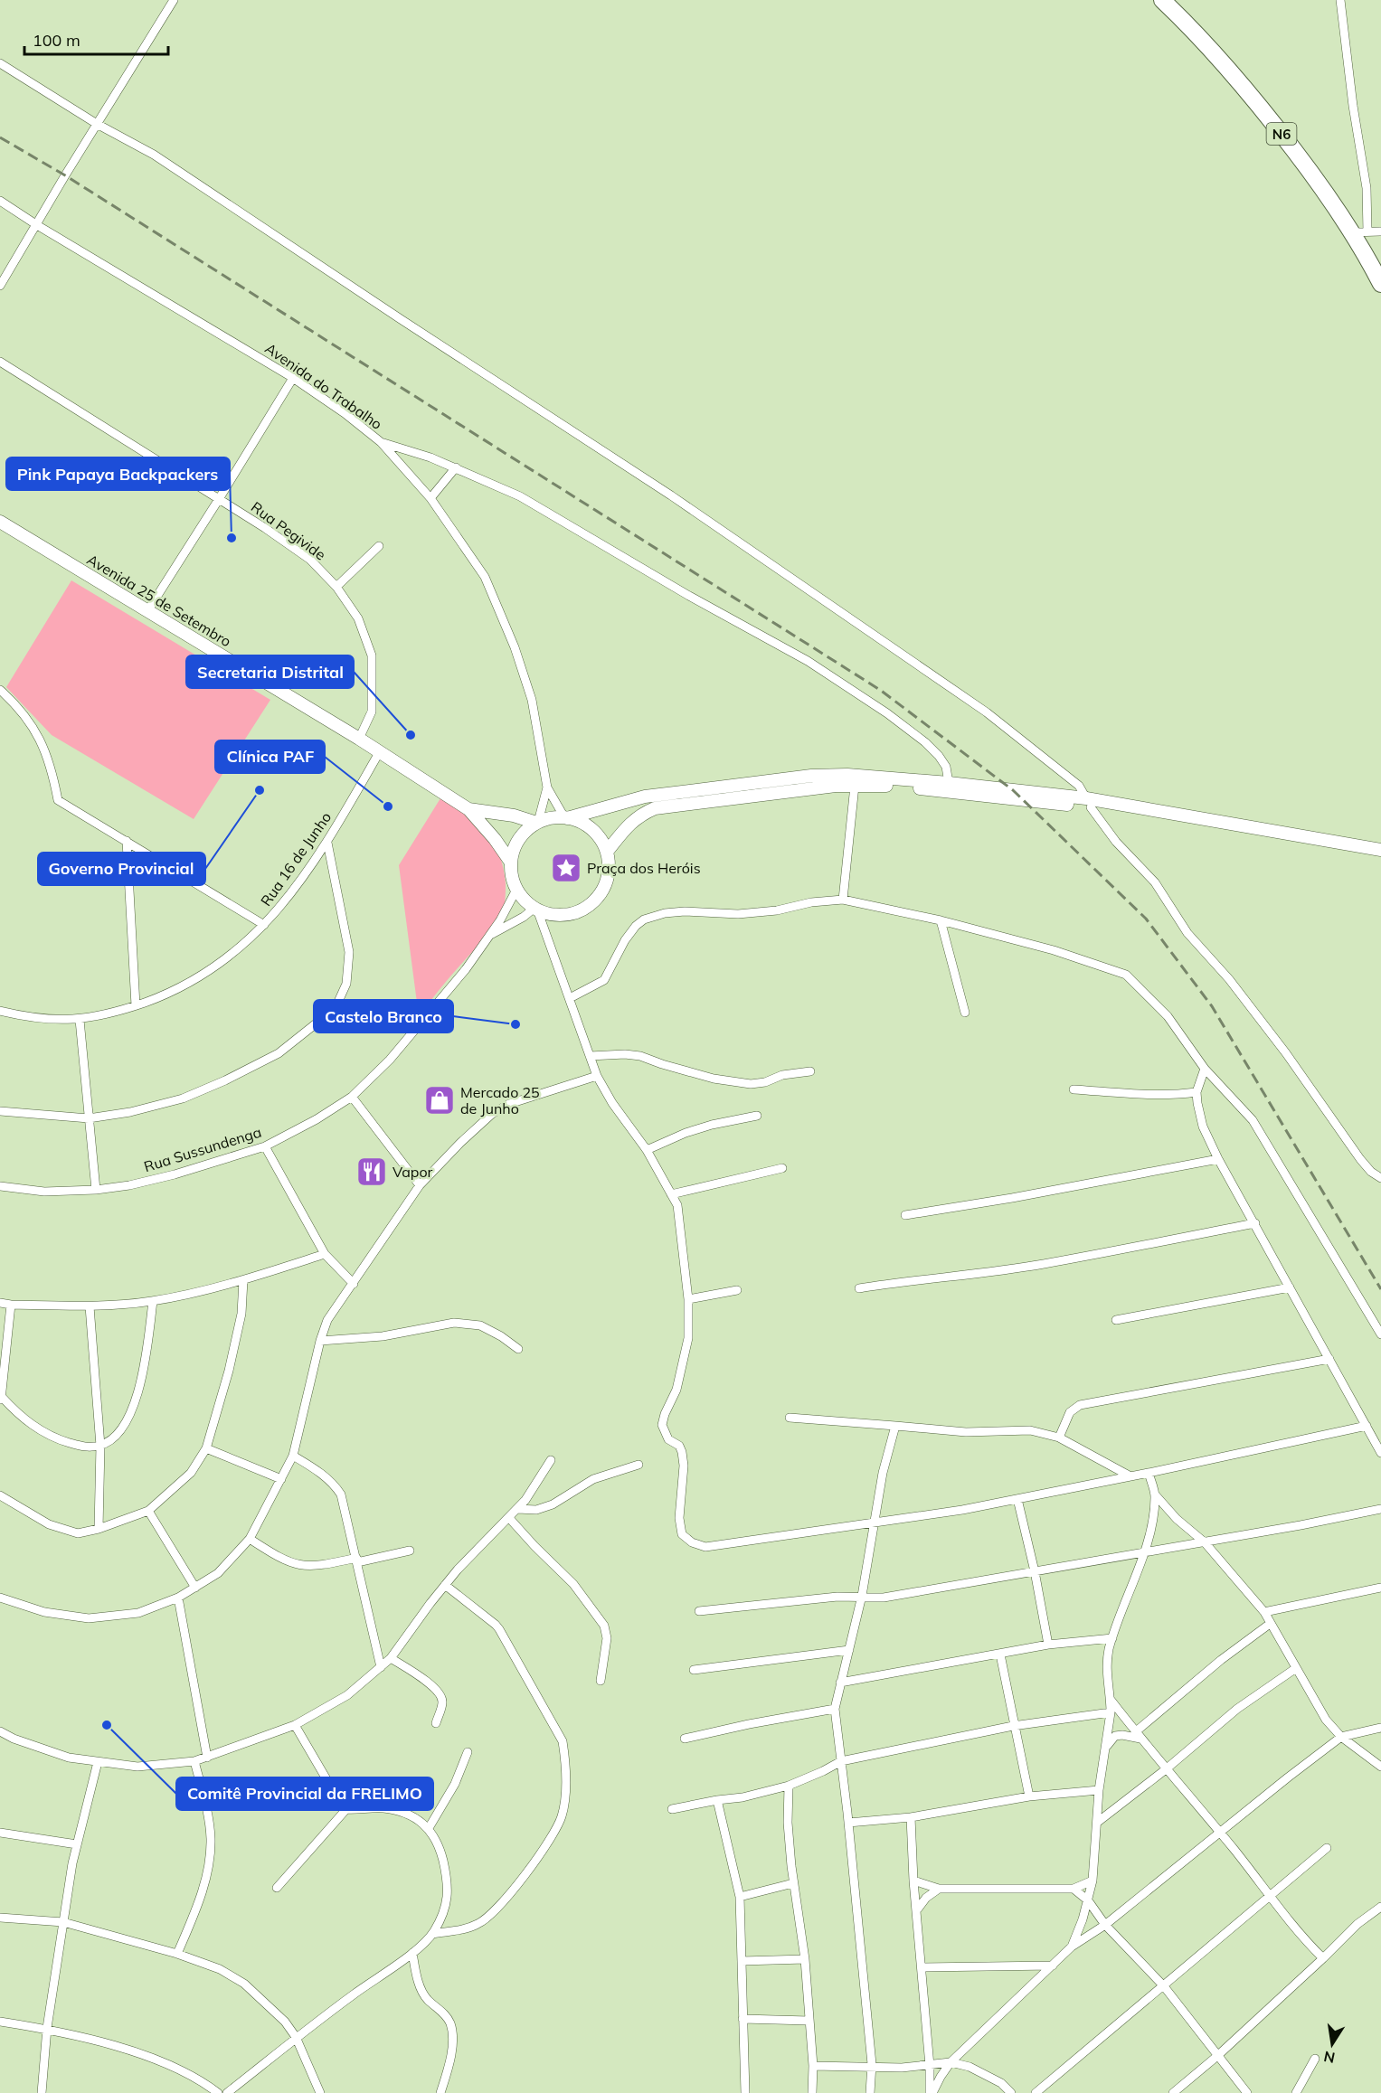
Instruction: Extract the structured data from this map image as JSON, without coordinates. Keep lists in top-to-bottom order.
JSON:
{
  "streets": {
    "highway": ["N6"],
    "street": [
      "Avenida do Trabalho",
      "Rua Pegivide",
      "Avenida 25 de Setembro",
      "Rua 16 de Junho",
      "Rua Sussundenga"
    ]
  },
  "crossings": [
    ["Avenida do Trabalho", "Avenida 25 de Setembro"],
    ["Avenida do Trabalho", "Rua Sussundenga"],
    ["Rua Pegivide", "Avenida 25 de Setembro"],
    ["Avenida 25 de Setembro", "Rua 16 de Junho"],
    ["Avenida 25 de Setembro", "Rua Sussundenga"]
  ],
  "places": {
    "other": [
      "Pink Papaya Backpackers",
      "Secretaria Distrital",
      "Governo Provincial",
      "Clínica PAF",
      "Castelo Branco",
      "Comitê Provincial da FRELIMO"
    ],
    "place": ["Praça dos Heróis"],
    "shop": ["Mercado 25 de Junho"],
    "restaurant": ["Vapor"]
  },
  "scale_bar": "100 m",
  "north": "bottom"
}
